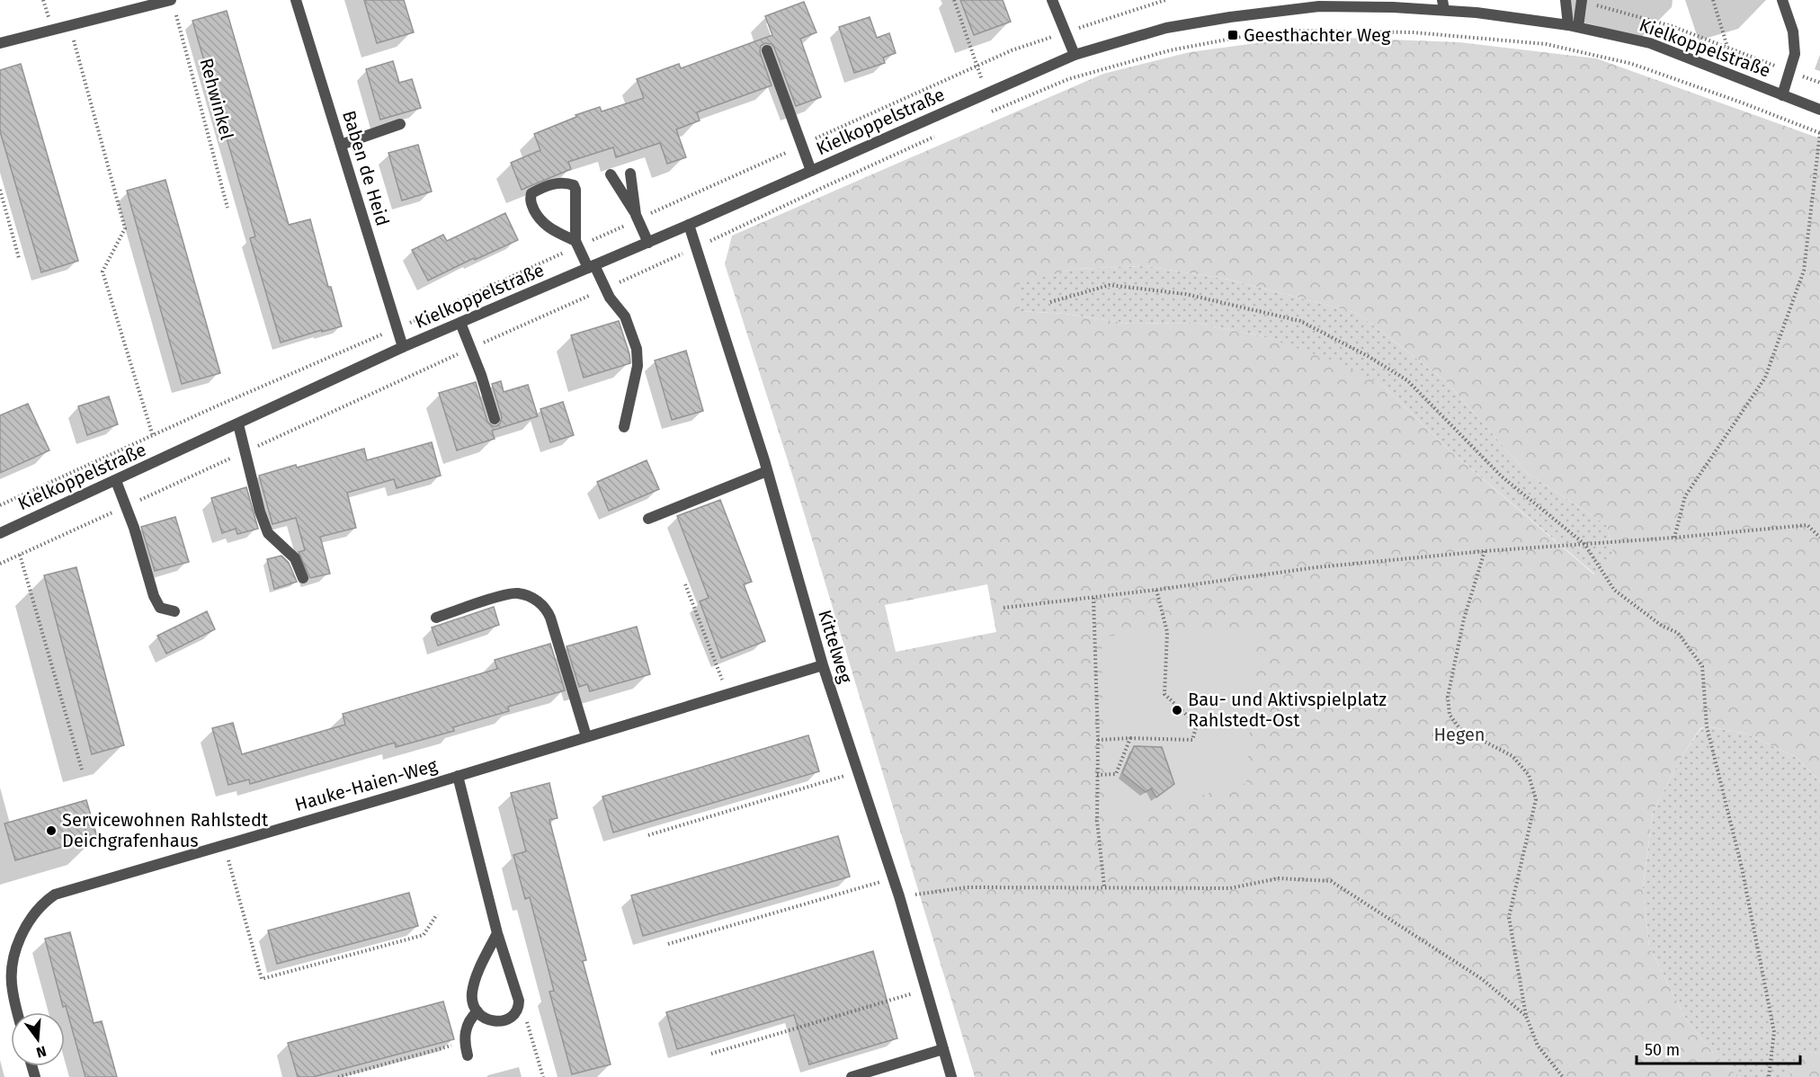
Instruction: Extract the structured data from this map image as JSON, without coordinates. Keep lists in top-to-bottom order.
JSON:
{
  "streets": {
    "street": [
      "Kielkoppelstraße",
      "Baben de Heid",
      "Kittelweg",
      "Hauke-Haien-Weg"
    ],
    "path": ["Rehwinkel"]
  },
  "crossings": [
    ["Kielkoppelstraße", "Baben de Heid"],
    ["Kielkoppelstraße", "Kittelweg"],
    ["Kittelweg", "Hauke-Haien-Weg"]
  ],
  "parks": ["Hegen"],
  "places": {
    "transit": ["Geesthachter Weg"],
    "other": ["Bau- und Aktivspielplatz Rahlstedt-Ost", "Servicewohnen Rahlstedt Deichgrafenhaus"]
  },
  "scale_bar": "50 m",
  "north": "bottom"
}
